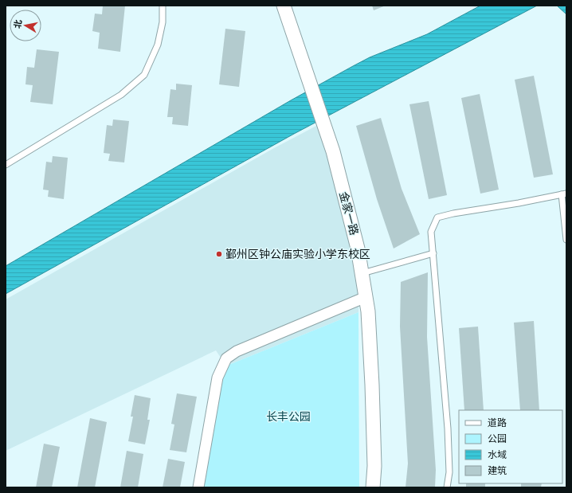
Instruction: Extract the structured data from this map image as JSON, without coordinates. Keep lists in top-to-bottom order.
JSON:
{
  "streets": {
    "street": ["金家一路"]
  },
  "parks": ["长丰公园"],
  "places": ["鄞州区钟公庙实验小学东校区"],
  "legend": [
    "道路",
    "公园",
    "水域",
    "建筑"
  ],
  "north": "left"
}
